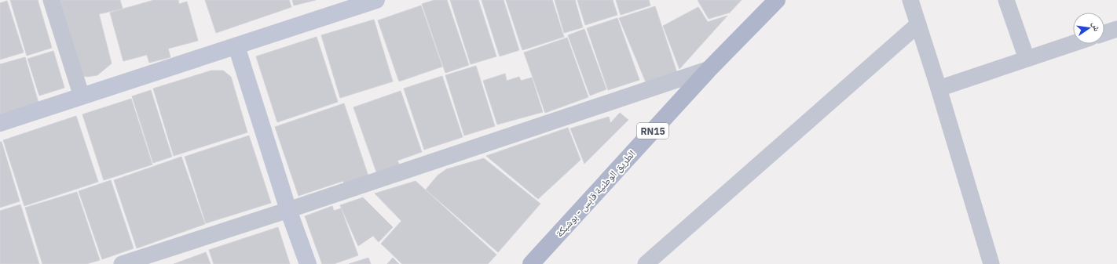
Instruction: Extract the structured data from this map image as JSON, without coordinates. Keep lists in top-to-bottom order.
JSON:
{
  "streets": {
    "main road": ["RN15", "الطريق الوطنية قابس - بوشبكة"]
  },
  "north": "right"
}
